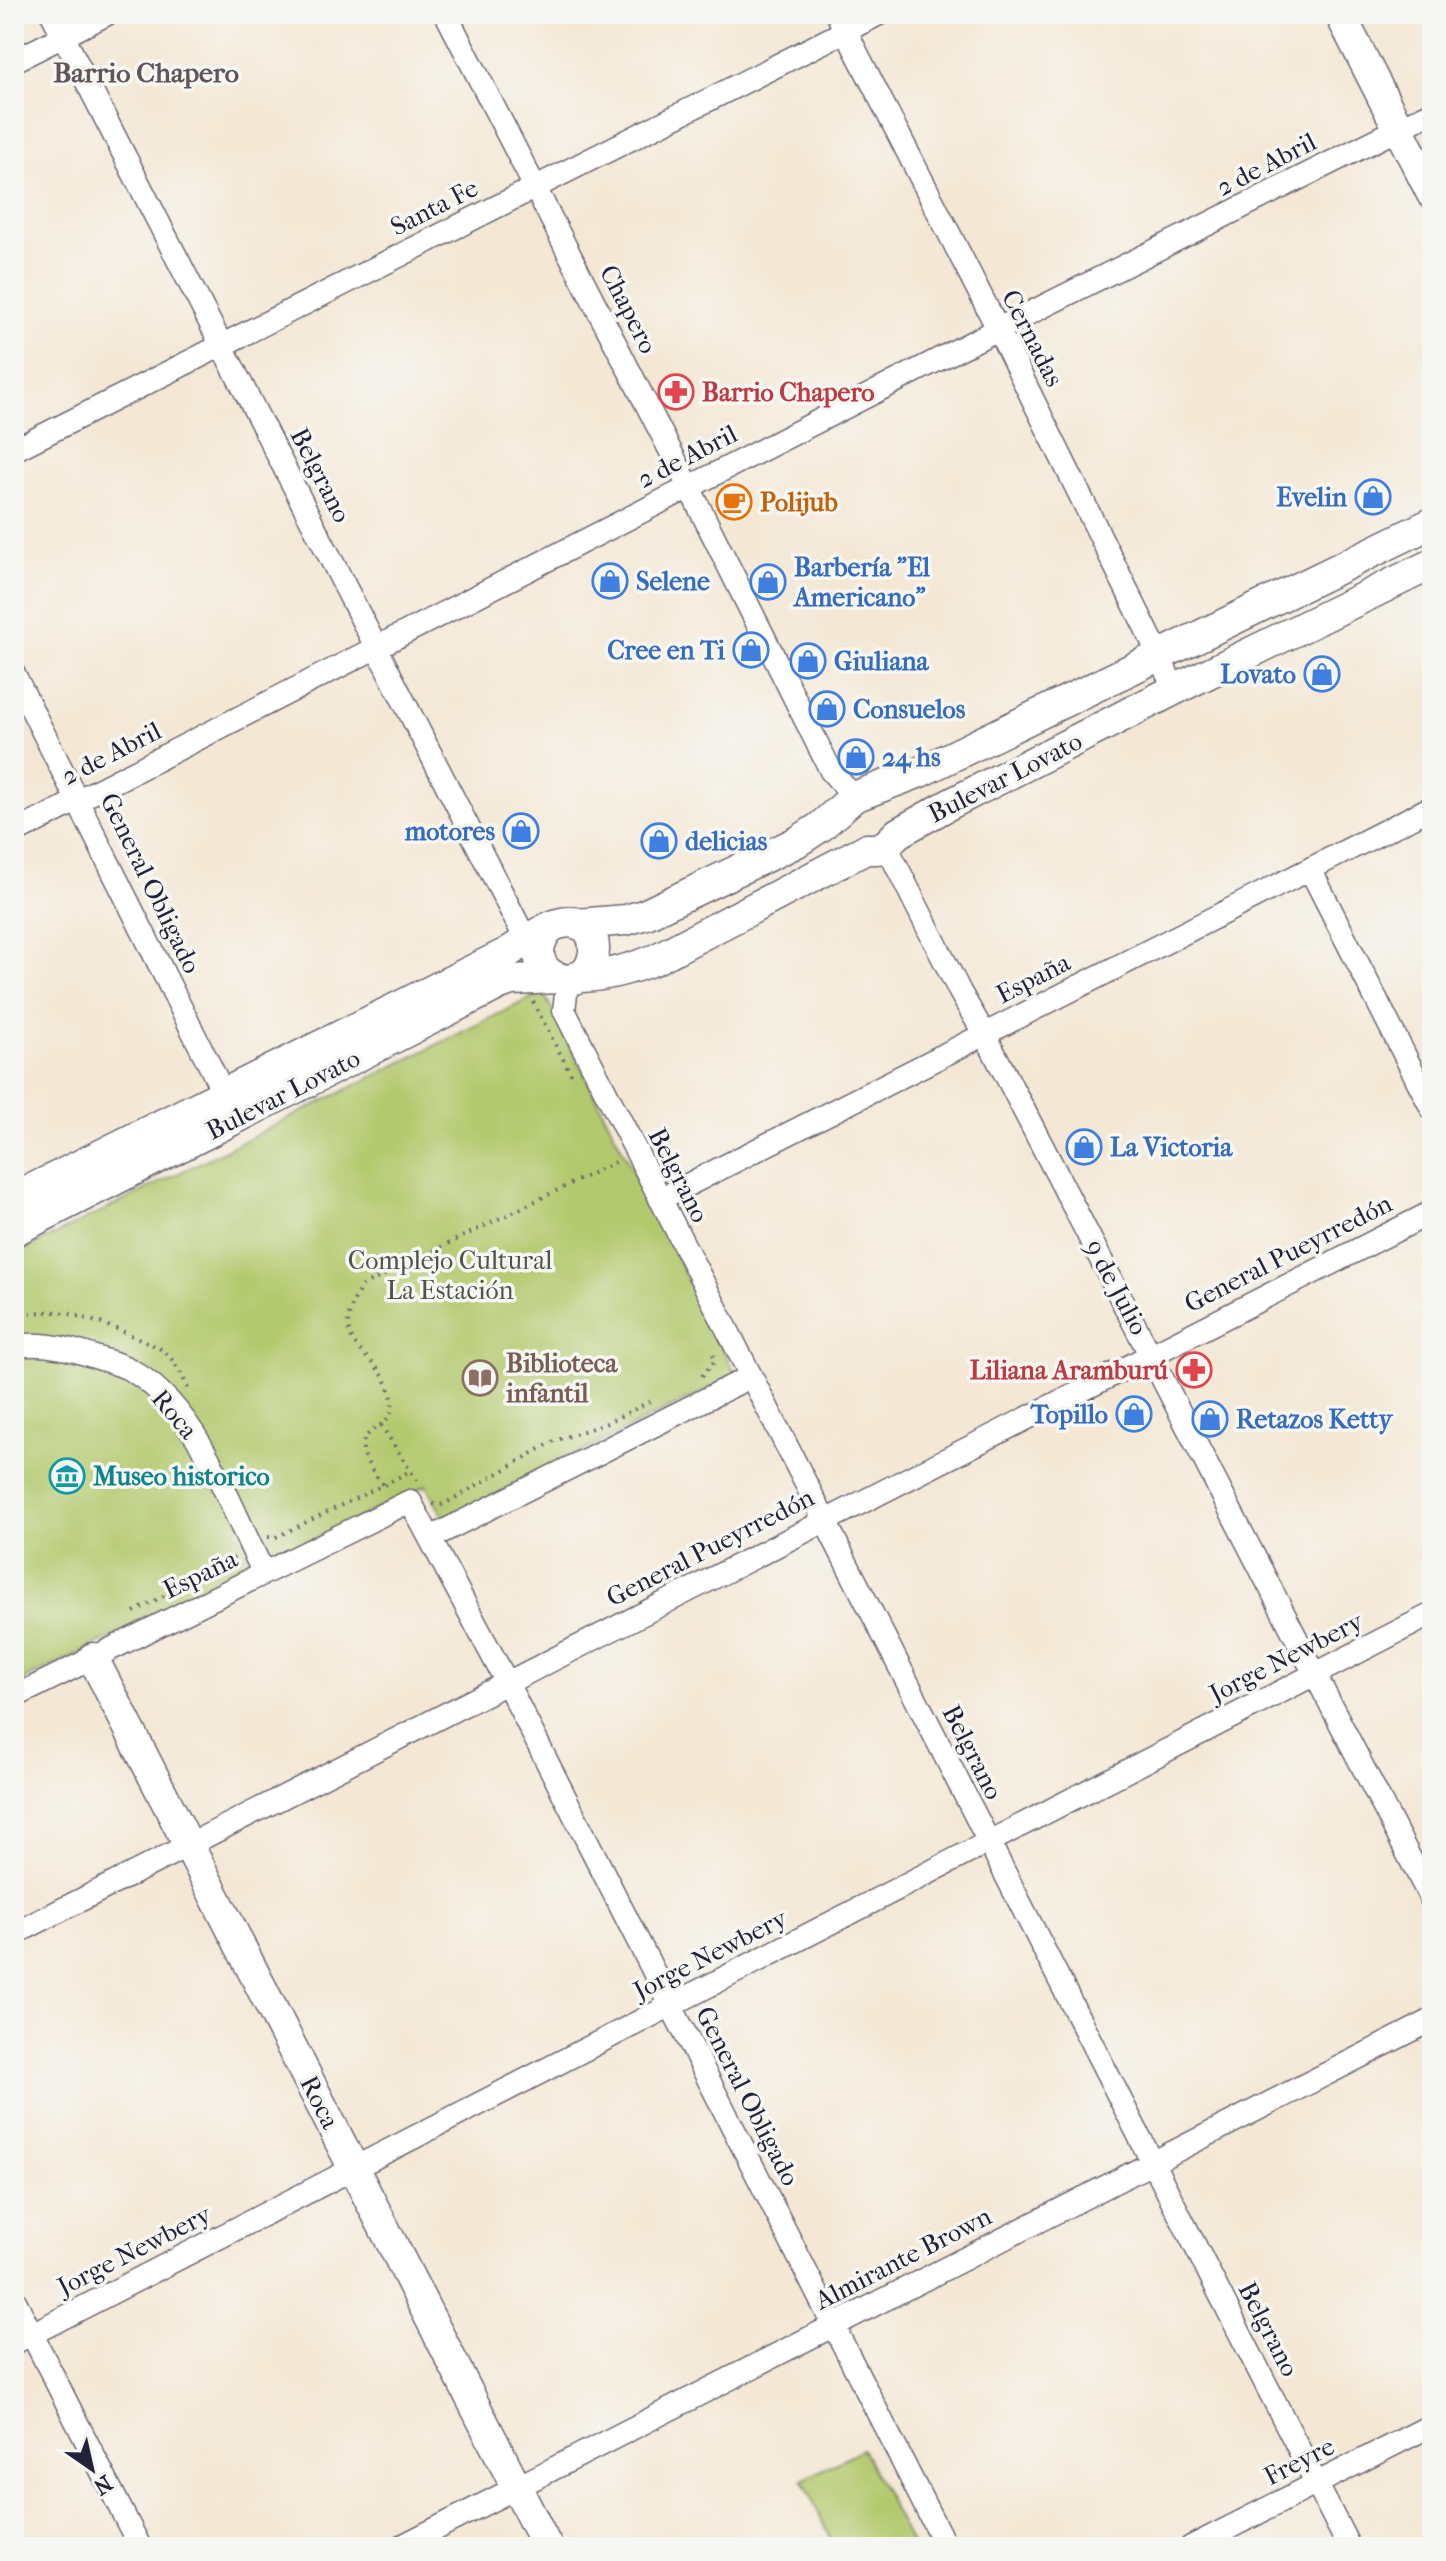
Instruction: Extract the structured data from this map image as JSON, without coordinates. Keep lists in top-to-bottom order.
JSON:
{
  "streets": {
    "main road": ["Bulevar Lovato", "9 de Julio", "Roca"],
    "street": [
      "2 de Abril",
      "Santa Fe",
      "Chapero",
      "Cernadas",
      "Belgrano",
      "General Obligado",
      "España",
      "General Pueyrredón",
      "Jorge Newbery",
      "Almirante Brown",
      "Freyre"
    ]
  },
  "crossings": [
    ["2 de Abril", "Chapero"],
    ["2 de Abril", "Cernadas"],
    ["2 de Abril", "Belgrano"],
    ["2 de Abril", "General Obligado"],
    ["Santa Fe", "Chapero"],
    ["Santa Fe", "Cernadas"],
    ["Santa Fe", "Belgrano"],
    ["Chapero", "Bulevar Lovato"],
    ["Chapero", "9 de Julio"],
    ["Cernadas", "Bulevar Lovato"],
    ["Belgrano", "Bulevar Lovato"],
    ["Belgrano", "España"],
    ["Belgrano", "General Pueyrredón"],
    ["Belgrano", "Jorge Newbery"],
    ["Belgrano", "Almirante Brown"],
    ["Belgrano", "Freyre"],
    ["Bulevar Lovato", "General Obligado"],
    ["Bulevar Lovato", "9 de Julio"],
    ["General Obligado", "España"],
    ["General Obligado", "General Pueyrredón"],
    ["General Obligado", "Jorge Newbery"],
    ["General Obligado", "Almirante Brown"],
    ["España", "9 de Julio"],
    ["España", "Roca"],
    ["General Pueyrredón", "9 de Julio"],
    ["General Pueyrredón", "Roca"],
    ["9 de Julio", "Jorge Newbery"],
    ["Roca", "Jorge Newbery"],
    ["Roca", "Almirante Brown"]
  ],
  "districts": ["Barrio Chapero"],
  "parks": ["Complejo Cultural La Estación"],
  "places": {
    "pharmacy": ["Barrio Chapero", "Liliana Aramburú"],
    "shop": [
      "Evelin",
      "Selene",
      "Barbería \"El Americano\"",
      "Cree en Ti",
      "Giuliana",
      "Lovato",
      "Consuelos",
      "24 hs",
      "motores",
      "delicias",
      "La Victoria",
      "Topillo",
      "Retazos Ketty"
    ],
    "cafe": ["Polijub"],
    "library": ["Biblioteca infantil"],
    "museum": ["Museo historico"]
  },
  "north": "bottom right"
}
